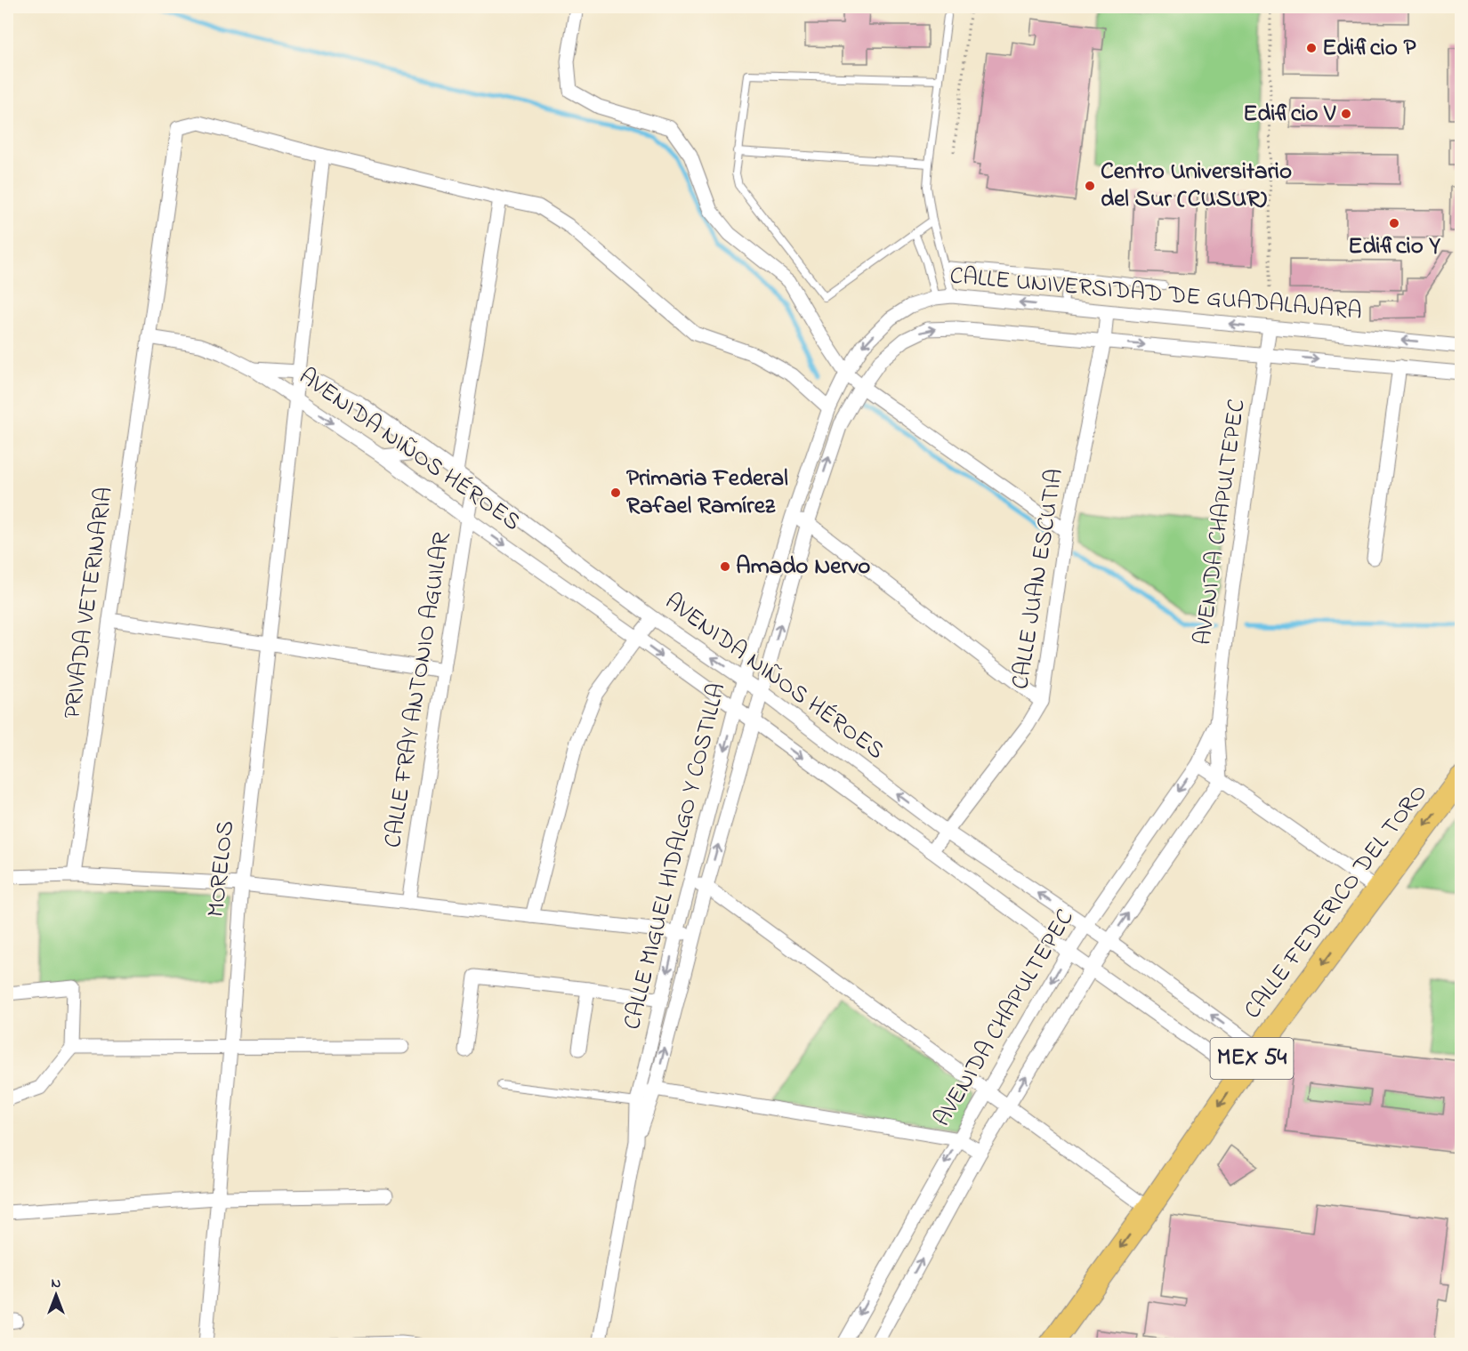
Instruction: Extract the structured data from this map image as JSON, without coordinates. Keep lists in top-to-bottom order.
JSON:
{
  "streets": {
    "main road": ["CALLE FEDERICO DEL TORO", "MEX 54"],
    "street": [
      "CALLE UNIVERSIDAD DE GUADALAJARA",
      "AVENIDA NIÑOS HÉROES",
      "AVENIDA CHAPULTEPEC",
      "CALLE JUAN ESCUTIA",
      "PRIVADA VETERINARIA",
      "CALLE FRAY ANTONIO AGUILAR",
      "CALLE MIGUEL HIDALGO Y COSTILLA",
      "MORELOS"
    ]
  },
  "crossings": [
    ["CALLE UNIVERSIDAD DE GUADALAJARA", "AVENIDA CHAPULTEPEC"],
    ["CALLE UNIVERSIDAD DE GUADALAJARA", "CALLE JUAN ESCUTIA"],
    ["CALLE UNIVERSIDAD DE GUADALAJARA", "CALLE MIGUEL HIDALGO Y COSTILLA"],
    ["AVENIDA NIÑOS HÉROES", "AVENIDA CHAPULTEPEC"],
    ["AVENIDA NIÑOS HÉROES", "CALLE JUAN ESCUTIA"],
    ["AVENIDA NIÑOS HÉROES", "PRIVADA VETERINARIA"],
    ["AVENIDA NIÑOS HÉROES", "CALLE FRAY ANTONIO AGUILAR"],
    ["AVENIDA NIÑOS HÉROES", "CALLE MIGUEL HIDALGO Y COSTILLA"],
    ["AVENIDA NIÑOS HÉROES", "MORELOS"],
    ["AVENIDA NIÑOS HÉROES", "CALLE FEDERICO DEL TORO"]
  ],
  "one_way": ["CALLE FEDERICO DEL TORO"],
  "places": [
    "Edificio P",
    "Edificio V",
    "Centro Universitario del Sur (CUSUR)",
    "Edificio Y",
    "Primaria Federal Rafael Ramírez",
    "Amado Nervo"
  ],
  "north": "top"
}
